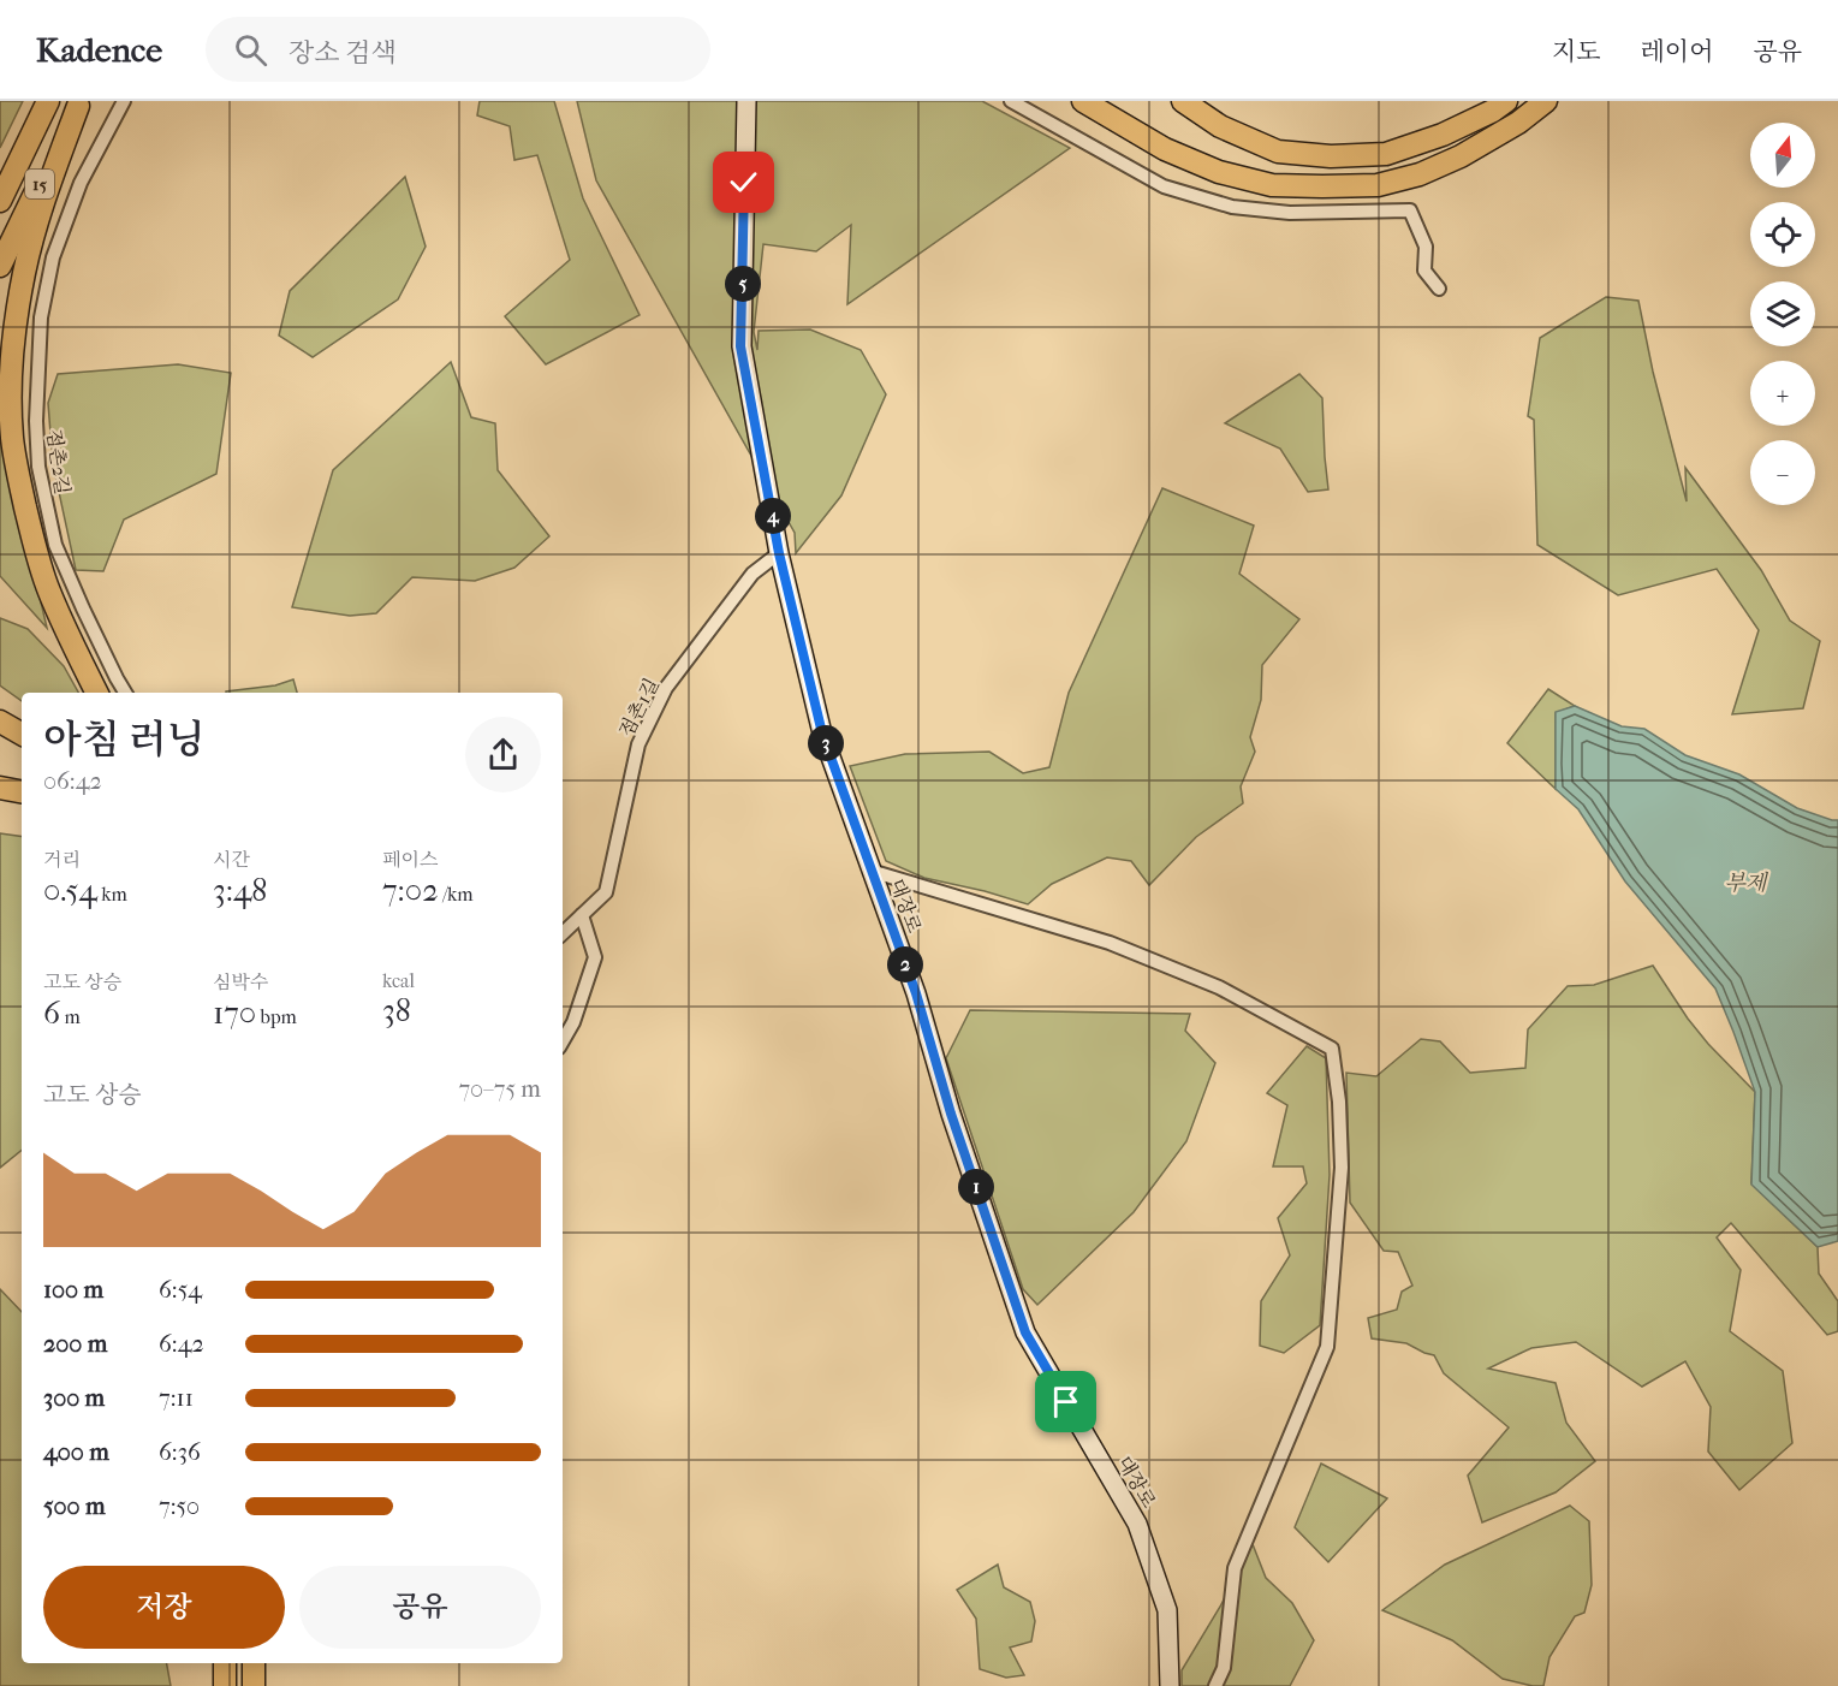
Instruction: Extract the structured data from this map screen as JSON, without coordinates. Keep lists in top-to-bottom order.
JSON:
{
  "streets": {
    "highway": ["15"],
    "street": ["점촌2길", "점촌1길", "대장로"]
  },
  "crossings": [
    ["점촌1길", "대장로"]
  ],
  "water": ["부제"],
  "north": "top",
  "page": {
    "header": "Kadence",
    "search": "장소 검색",
    "nav": ["지도", "레이어", "공유"],
    "map_buttons": ["+", "−"],
    "pins": [
      "5",
      "4",
      "3",
      "2",
      "1"
    ],
    "heading": ["아침 러닝", "06:42"],
    "stats": [
      ["거리", "0.54 km"],
      ["시간", "3:48"],
      ["페이스", "7:02 /km"],
      ["고도 상승", "6 m"],
      ["심박수", "170 bpm"],
      ["kcal", "38"]
    ],
    "chart": ["고도 상승", "70–75 m"],
    "list": [
      {
        "name": "100 m",
        "note": "6:54"
      },
      {
        "name": "200 m",
        "note": "6:42"
      },
      {
        "name": "300 m",
        "note": "7:11"
      },
      {
        "name": "400 m",
        "note": "6:36"
      },
      {
        "name": "500 m",
        "note": "7:50"
      }
    ],
    "buttons": ["저장", "공유"]
  }
}
